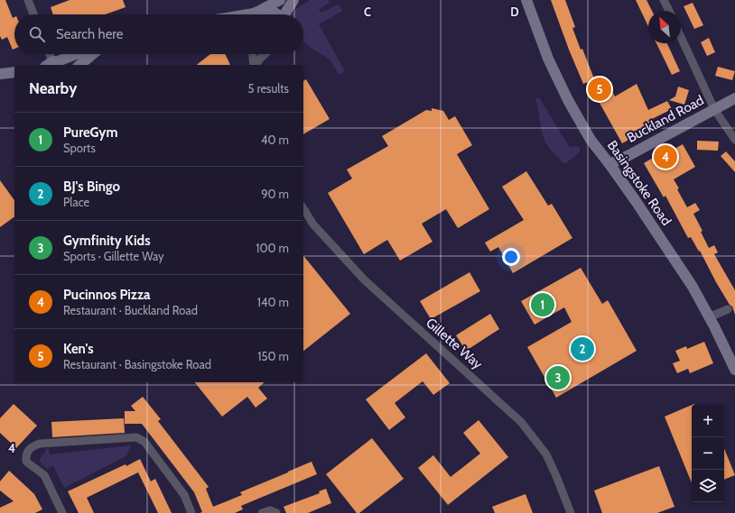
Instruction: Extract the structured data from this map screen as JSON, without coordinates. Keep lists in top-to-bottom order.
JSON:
{
  "streets": {
    "main road": ["Buckland Road", "Basingstoke Road"],
    "street": ["Gillette Way"]
  },
  "crossings": [
    ["Buckland Road", "Basingstoke Road"]
  ],
  "north": "top left",
  "page": {
    "search": "Search here",
    "heading": ["Nearby", "5 results"],
    "pins": [
      "5",
      "4",
      "1",
      "2",
      "3"
    ],
    "list": [
      {
        "mark": "1",
        "name": "PureGym",
        "note": "Sports",
        "value": "40 m"
      },
      {
        "mark": "2",
        "name": "BJ's Bingo",
        "note": "Place",
        "value": "90 m"
      },
      {
        "mark": "3",
        "name": "Gymfinity Kids",
        "note": "Sports · Gillette Way",
        "value": "100 m"
      },
      {
        "mark": "4",
        "name": "Pucinnos Pizza",
        "note": "Restaurant · Buckland Road",
        "value": "140 m"
      },
      {
        "mark": "5",
        "name": "Ken's",
        "note": "Restaurant · Basingstoke Road",
        "value": "150 m"
      }
    ],
    "map_buttons": ["+", "−"]
  },
  "grid": {
    "columns": ["C", "D"],
    "rows": ["4"]
  }
}
